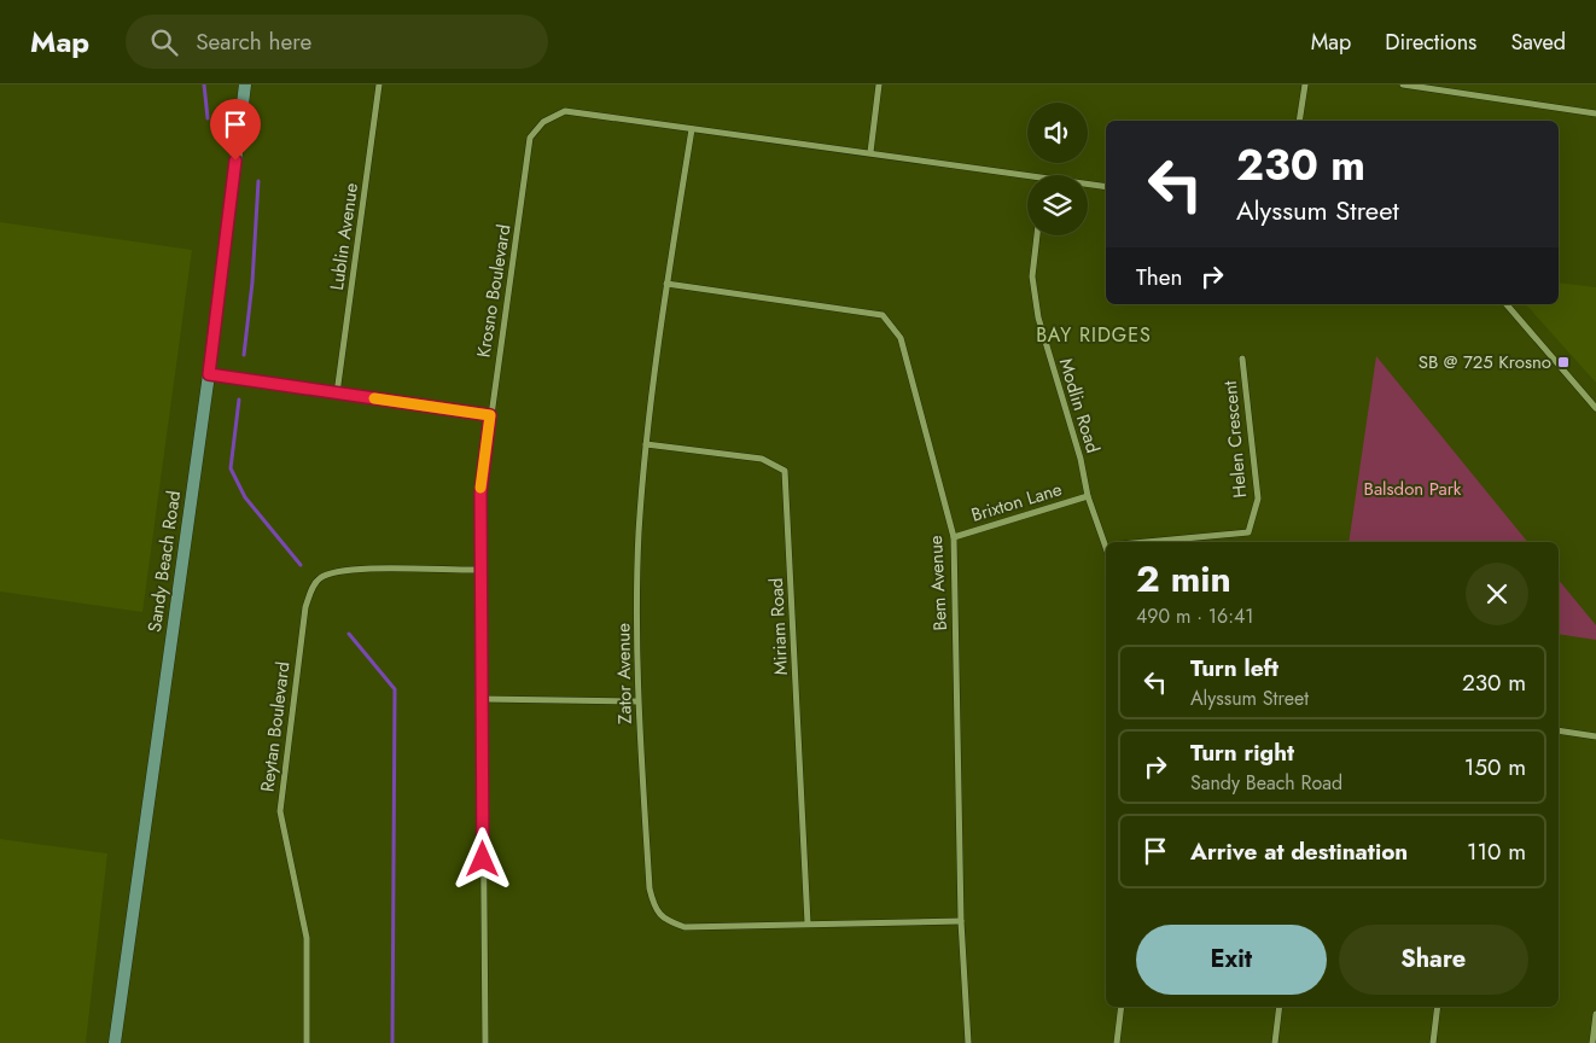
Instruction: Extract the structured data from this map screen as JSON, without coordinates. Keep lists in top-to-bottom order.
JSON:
{
  "streets": {
    "street": [
      "Lublin Avenue",
      "Krosno Boulevard",
      "Modlin Road",
      "Helen Crescent",
      "Brixton Lane",
      "Sandy Beach Road",
      "Bem Avenue",
      "Miriam Road",
      "Zator Avenue",
      "Reytan Boulevard"
    ]
  },
  "crossings": [
    ["Krosno Boulevard", "Zator Avenue"],
    ["Krosno Boulevard", "Reytan Boulevard"],
    ["Modlin Road", "Brixton Lane"],
    ["Brixton Lane", "Bem Avenue"],
    ["Bem Avenue", "Zator Avenue"],
    ["Miriam Road", "Zator Avenue"]
  ],
  "districts": ["BAY RIDGES"],
  "parks": ["Balsdon Park"],
  "places": {
    "transit": ["SB @ 725 Krosno"]
  },
  "page": {
    "header": "Map",
    "search": "Search here",
    "nav": ["Map", "Directions", "Saved"],
    "turn": ["230 m", "Alyssum Street"],
    "then": "Then",
    "heading": ["2 min", "490 m · 16:41"],
    "list": [
      {
        "name": "Turn left",
        "note": "Alyssum Street",
        "value": "230 m"
      },
      {
        "name": "Turn right",
        "note": "Sandy Beach Road",
        "value": "150 m"
      },
      {
        "name": "Arrive at destination",
        "value": "110 m"
      }
    ],
    "buttons": ["Exit", "Share"]
  }
}
